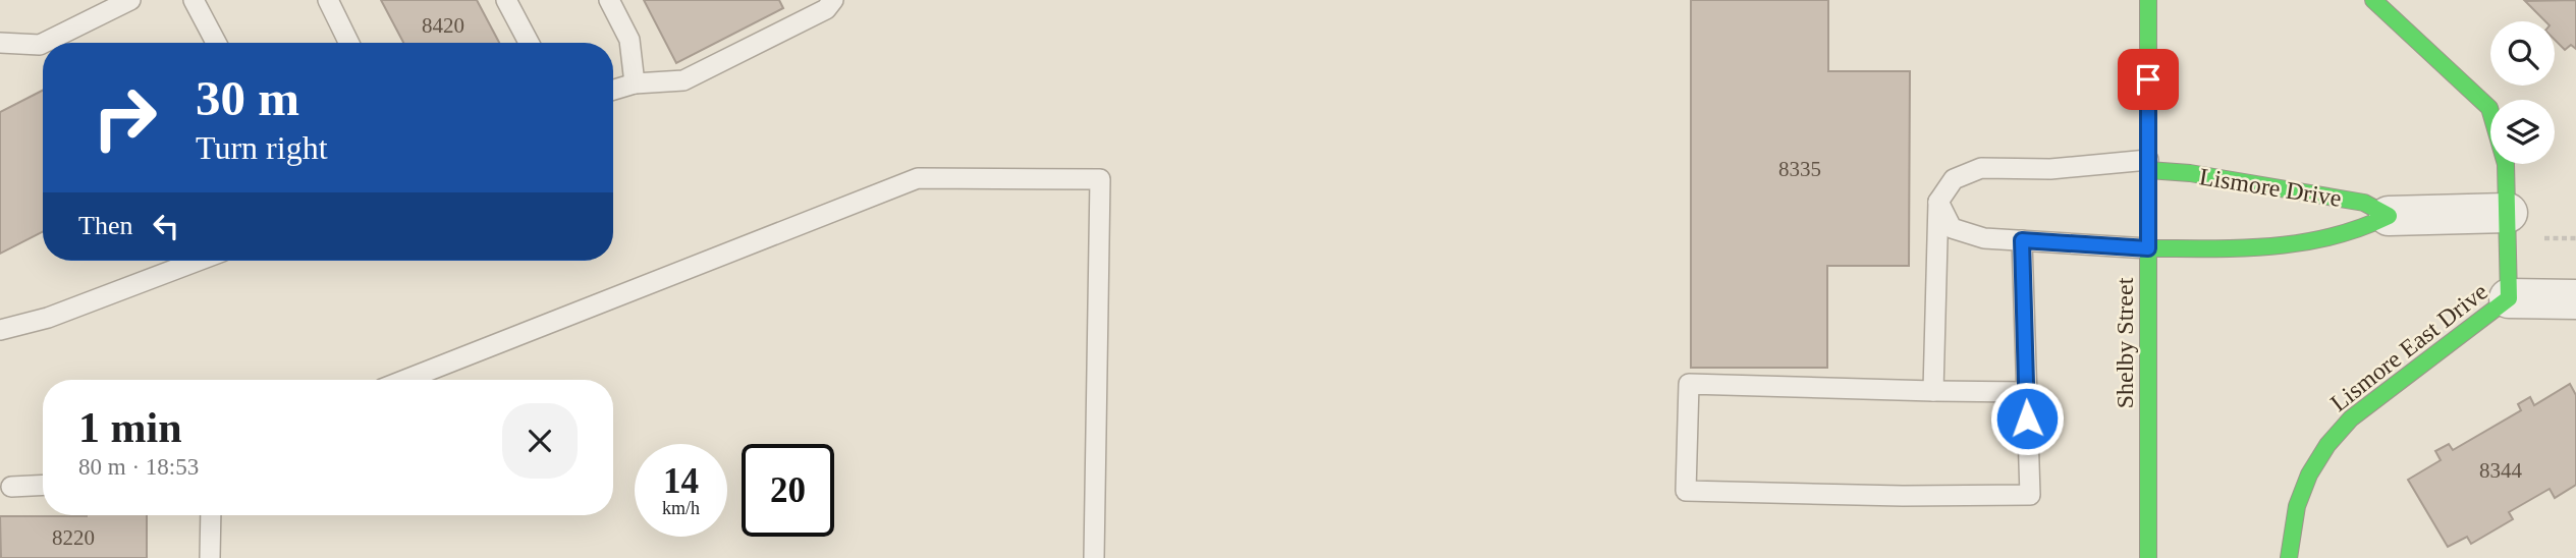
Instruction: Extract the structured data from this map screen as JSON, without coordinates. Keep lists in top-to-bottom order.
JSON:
{
  "streets": {
    "street": ["Lismore Drive", "Shelby Street", "Lismore East Drive"]
  },
  "crossings": [
    ["Lismore Drive", "Shelby Street"],
    ["Lismore Drive", "Lismore East Drive"]
  ],
  "house_numbers": [
    "8420",
    "8335",
    "8344",
    "8220"
  ],
  "page": {
    "turn": ["30 m", "Turn right"],
    "then": "Then",
    "heading": ["1 min", "80 m · 18:53"],
    "speed": "14 km/h",
    "limit": "20"
  }
}
